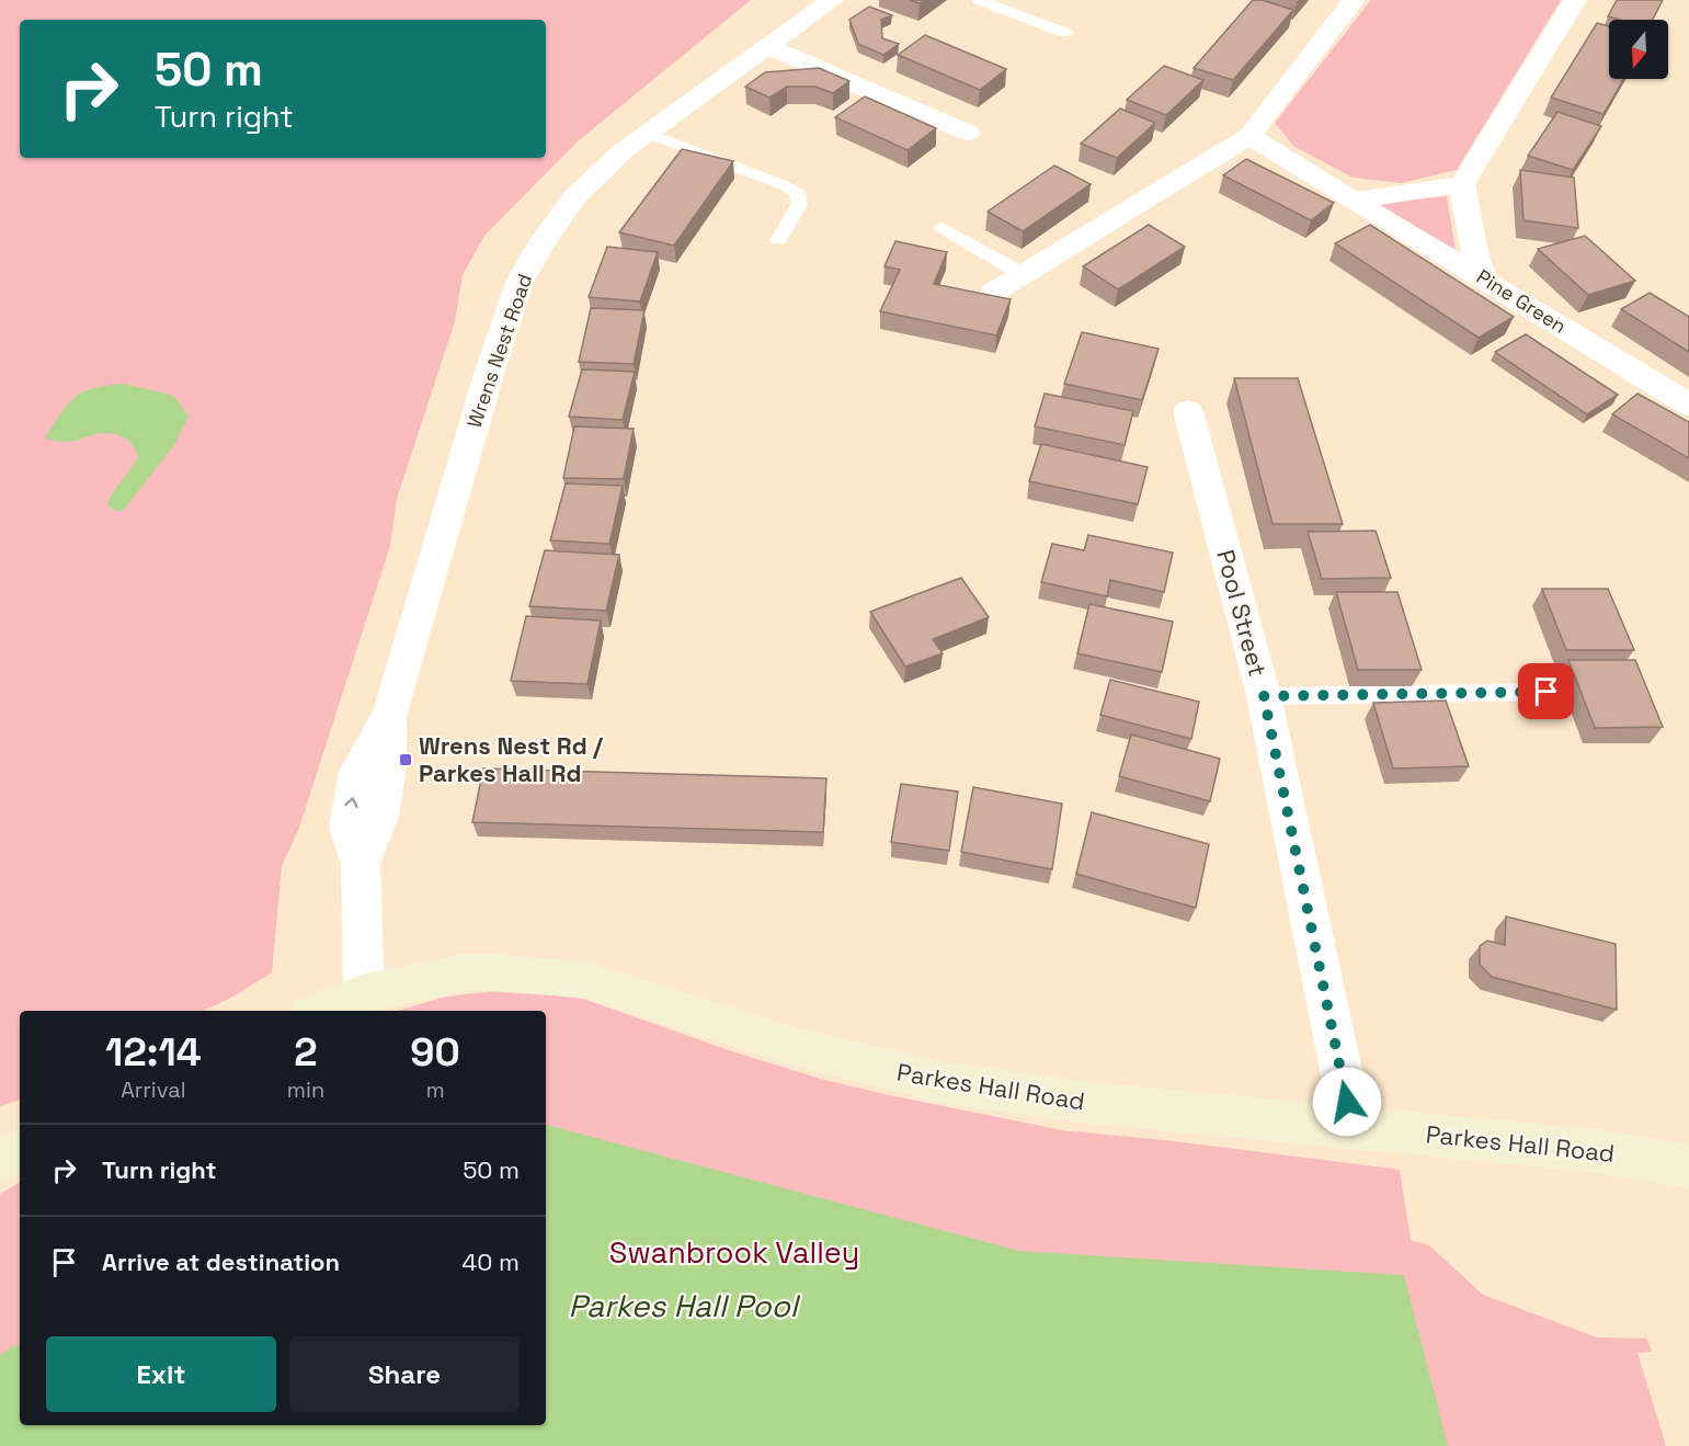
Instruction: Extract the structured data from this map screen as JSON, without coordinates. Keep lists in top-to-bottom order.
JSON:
{
  "streets": {
    "street": [
      "Pine Green",
      "Wrens Nest Road",
      "Pool Street",
      "Parkes Hall Road"
    ]
  },
  "crossings": [
    ["Wrens Nest Road", "Parkes Hall Road"],
    ["Pool Street", "Parkes Hall Road"]
  ],
  "water": ["Parkes Hall Pool"],
  "parks": ["Swanbrook Valley"],
  "places": {
    "transit": ["Wrens Nest Rd / Parkes Hall Rd"]
  },
  "north": "bottom",
  "page": {
    "turn": ["50 m", "Turn right"],
    "eta": [
      "12:14",
      "Arrival",
      "2",
      "min",
      "90",
      "m"
    ],
    "list": [
      {
        "name": "Turn right",
        "value": "50 m"
      },
      {
        "name": "Arrive at destination",
        "value": "40 m"
      }
    ],
    "buttons": ["Exit", "Share"]
  }
}
